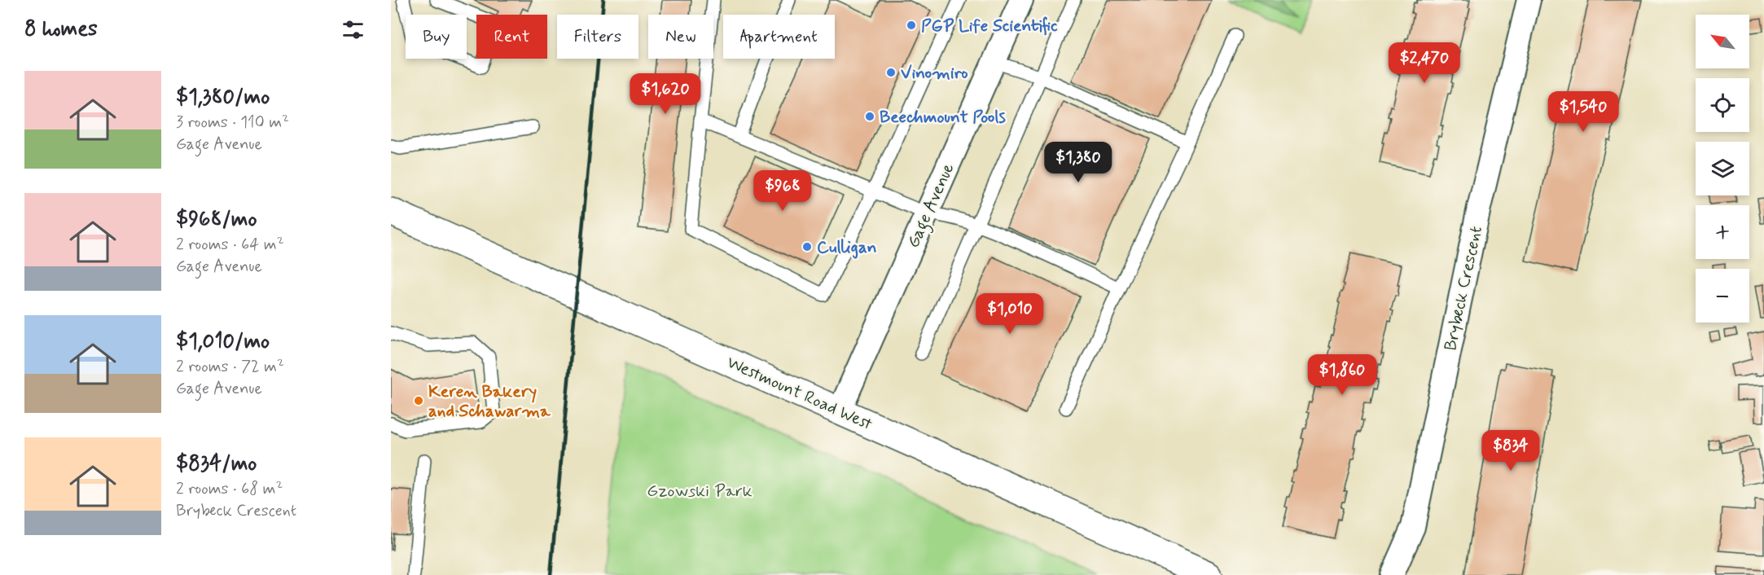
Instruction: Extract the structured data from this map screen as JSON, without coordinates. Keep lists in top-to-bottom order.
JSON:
{
  "streets": {
    "main road": ["Westmount Road West"],
    "street": ["Gage Avenue", "Brybeck Crescent"]
  },
  "crossings": [
    ["Gage Avenue", "Westmount Road West"]
  ],
  "parks": ["Gzowski Park"],
  "places": [
    "PGP Life Scientific",
    "Vinomiro",
    "Beechmount Pools",
    "Culligan",
    "Keren Bakery and Schawarma"
  ],
  "north": "top left",
  "page": {
    "heading": "8 homes",
    "map_buttons": ["+", "−"],
    "chip": [
      "Buy",
      "Rent",
      "Filters",
      "New",
      "Apartment"
    ],
    "price": [
      "$2,470",
      "$1,620",
      "$1,540",
      "$1,380",
      "$968",
      "$1,010",
      "$1,860",
      "$834"
    ],
    "list": [
      {
        "name": "$1,380/mo",
        "note": "3 rooms · 110 m² · Gage Avenue"
      },
      {
        "name": "$968/mo",
        "note": "2 rooms · 64 m² · Gage Avenue"
      },
      {
        "name": "$1,010/mo",
        "note": "2 rooms · 72 m² · Gage Avenue"
      },
      {
        "name": "$834/mo",
        "note": "2 rooms · 68 m² · Brybeck Crescent"
      }
    ]
  }
}
